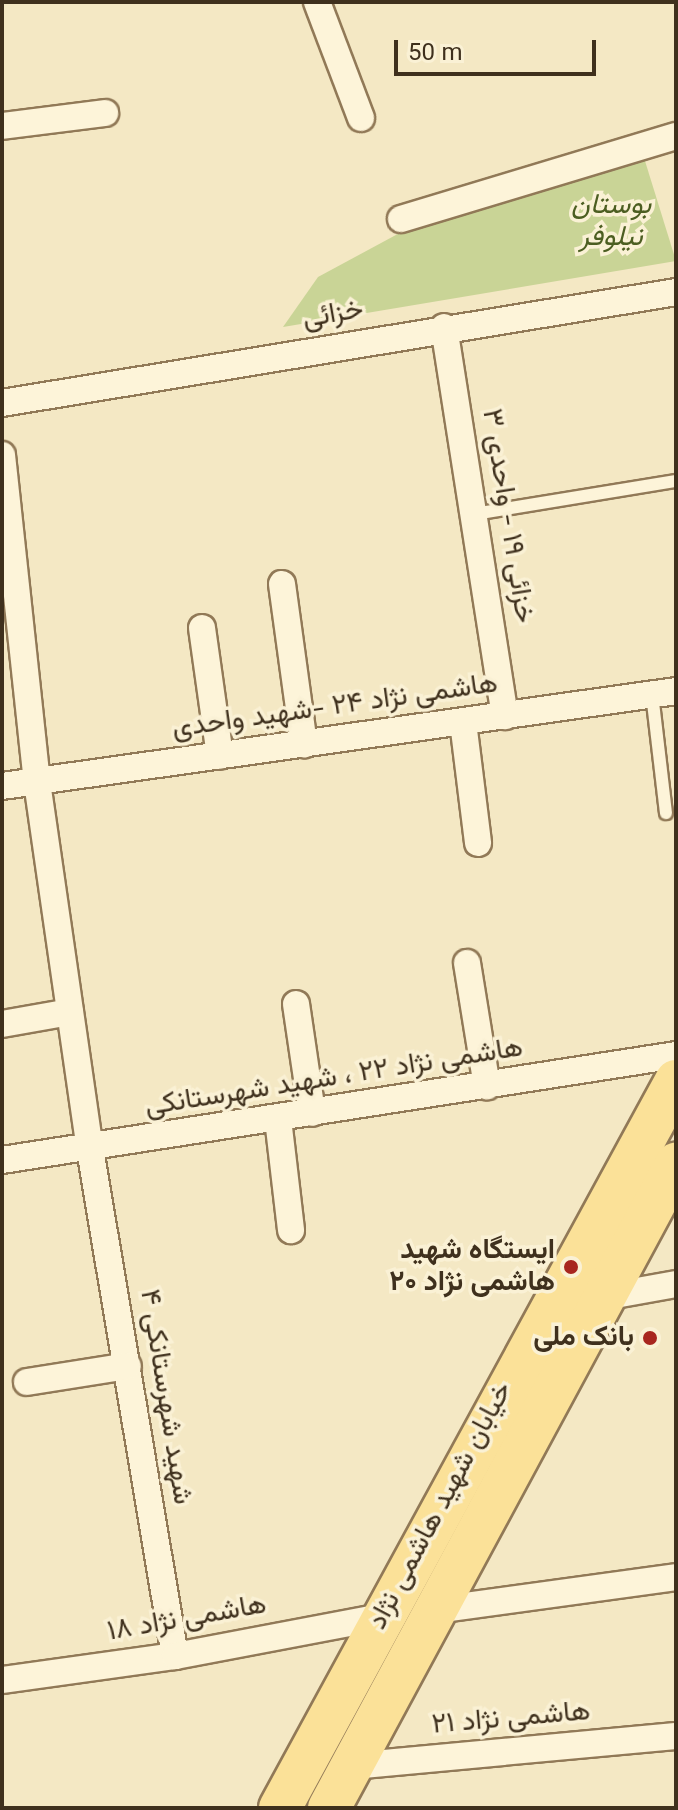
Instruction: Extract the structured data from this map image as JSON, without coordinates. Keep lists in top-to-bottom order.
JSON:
{
  "streets": {
    "main road": ["خیابان شهید هاشمی نژاد"],
    "street": [
      "خزائی",
      "خزائی ۱۹ - واحدی ۳",
      "هاشمی نژاد ۲۴ -شهید واحدی",
      "هاشمی نژاد ۲۲ ، شهید شهرستانکی",
      "شهید شهرستانکی ۴",
      "هاشمی نژاد ۱۸",
      "هاشمی نژاد ۲۱"
    ]
  },
  "crossings": [
    ["خزائی", "خزائی ۱۹ - واحدی ۳"],
    ["خزائی ۱۹ - واحدی ۳", "هاشمی نژاد ۲۴ -شهید واحدی"],
    ["هاشمی نژاد ۲۴ -شهید واحدی", "شهید شهرستانکی ۴"],
    ["هاشمی نژاد ۲۲ ، شهید شهرستانکی", "شهید شهرستانکی ۴"],
    ["شهید شهرستانکی ۴", "هاشمی نژاد ۱۸"],
    ["خیابان شهید هاشمی نژاد", "هاشمی نژاد ۱۸"],
    ["خیابان شهید هاشمی نژاد", "هاشمی نژاد ۲۱"]
  ],
  "parks": ["بوستان نیلوفر"],
  "places": ["ایستگاه شهید هاشمی نژاد ۲۰", "بانک ملی"],
  "scale_bar": "50 m"
}
